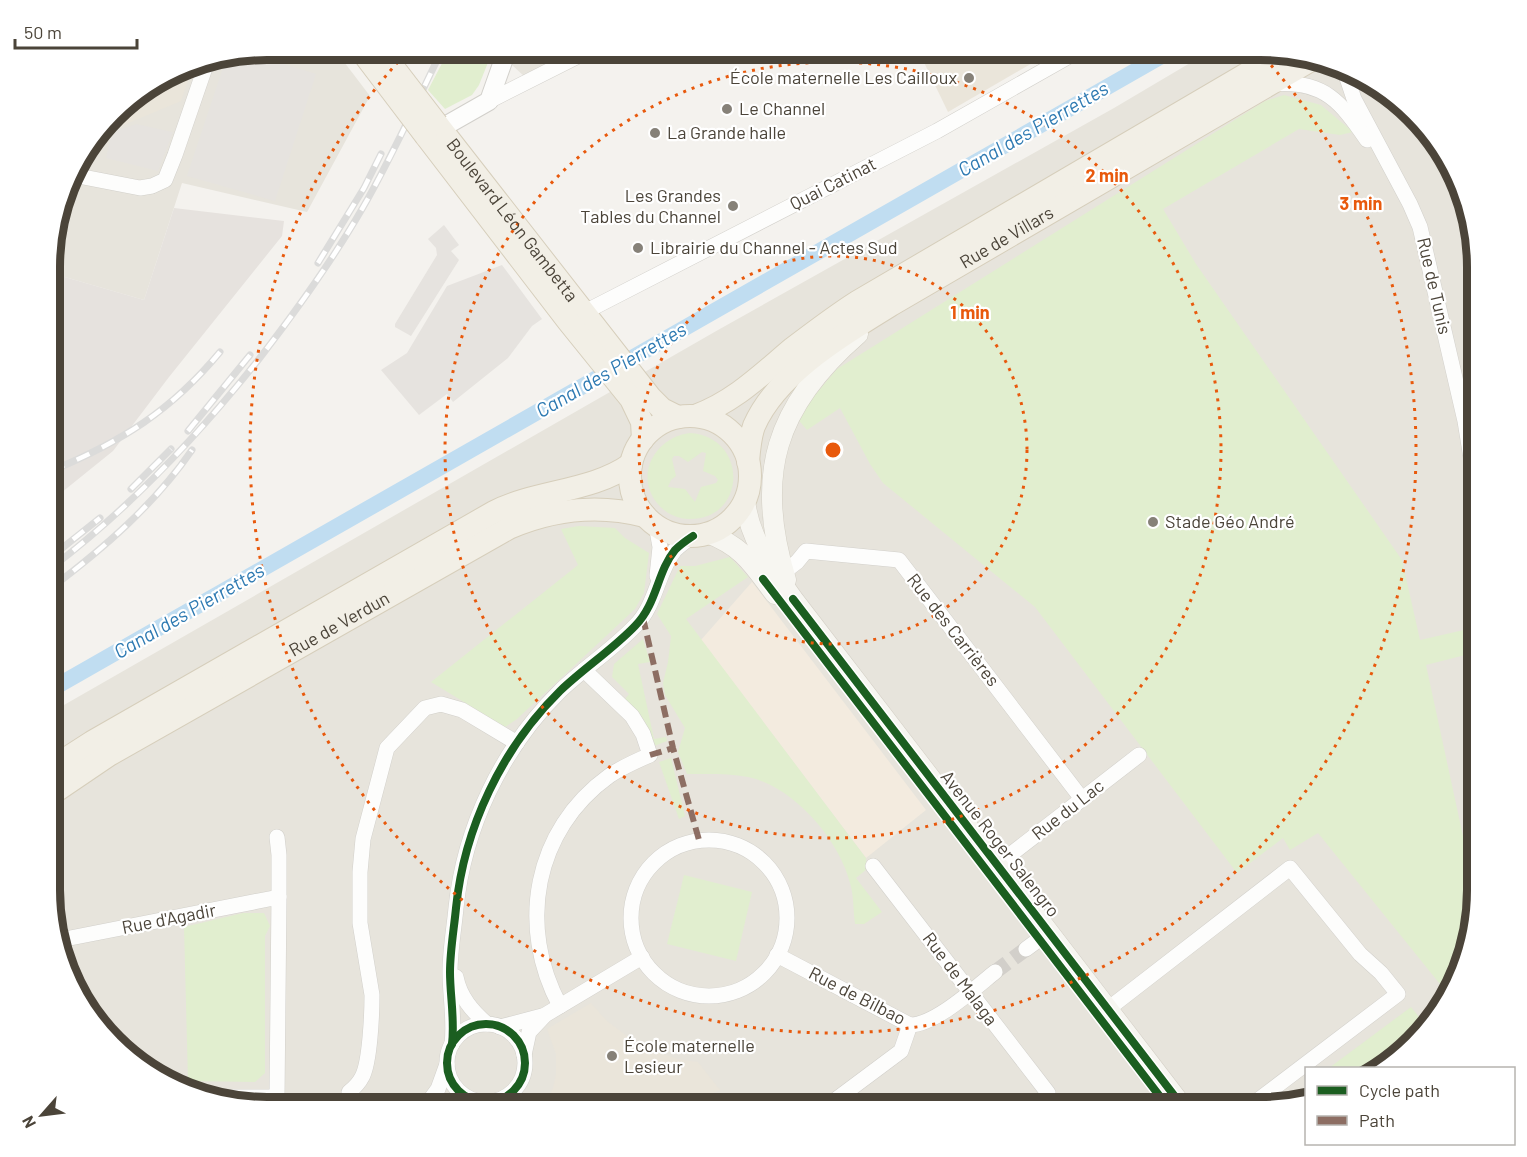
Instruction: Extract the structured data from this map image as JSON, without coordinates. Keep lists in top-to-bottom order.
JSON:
{
  "streets": {
    "main road": [
      "Boulevard Léon Gambetta",
      "Rue de Villars",
      "Rue de Verdun",
      "Avenue Roger Salengro"
    ],
    "street": [
      "Quai Catinat",
      "Rue de Tunis",
      "Rue des Carrières",
      "Rue du Lac",
      "Rue d'Agadir",
      "Rue de Malaga",
      "Rue de Bilbao"
    ]
  },
  "crossings": [
    ["Quai Catinat", "Boulevard Léon Gambetta"],
    ["Rue de Villars", "Rue de Tunis"],
    ["Rue de Villars", "Rue de Verdun"],
    ["Rue de Villars", "Avenue Roger Salengro"],
    ["Rue de Verdun", "Avenue Roger Salengro"],
    ["Rue des Carrières", "Rue du Lac"],
    ["Rue du Lac", "Avenue Roger Salengro"],
    ["Rue de Malaga", "Rue de Bilbao"]
  ],
  "water": ["Canal des Pierrettes"],
  "places": [
    "École maternelle Les Cailloux",
    "Le Channel",
    "La Grande halle",
    "Les Grandes Tables du Channel",
    "Librairie du Channel - Actes Sud",
    "Stade Géo André",
    "École maternelle Lesieur"
  ],
  "legend": ["Cycle path", "Path"],
  "scale_bar": "50 m",
  "north": "bottom left",
  "rings": ["2 min", "3 min", "1 min"]
}
